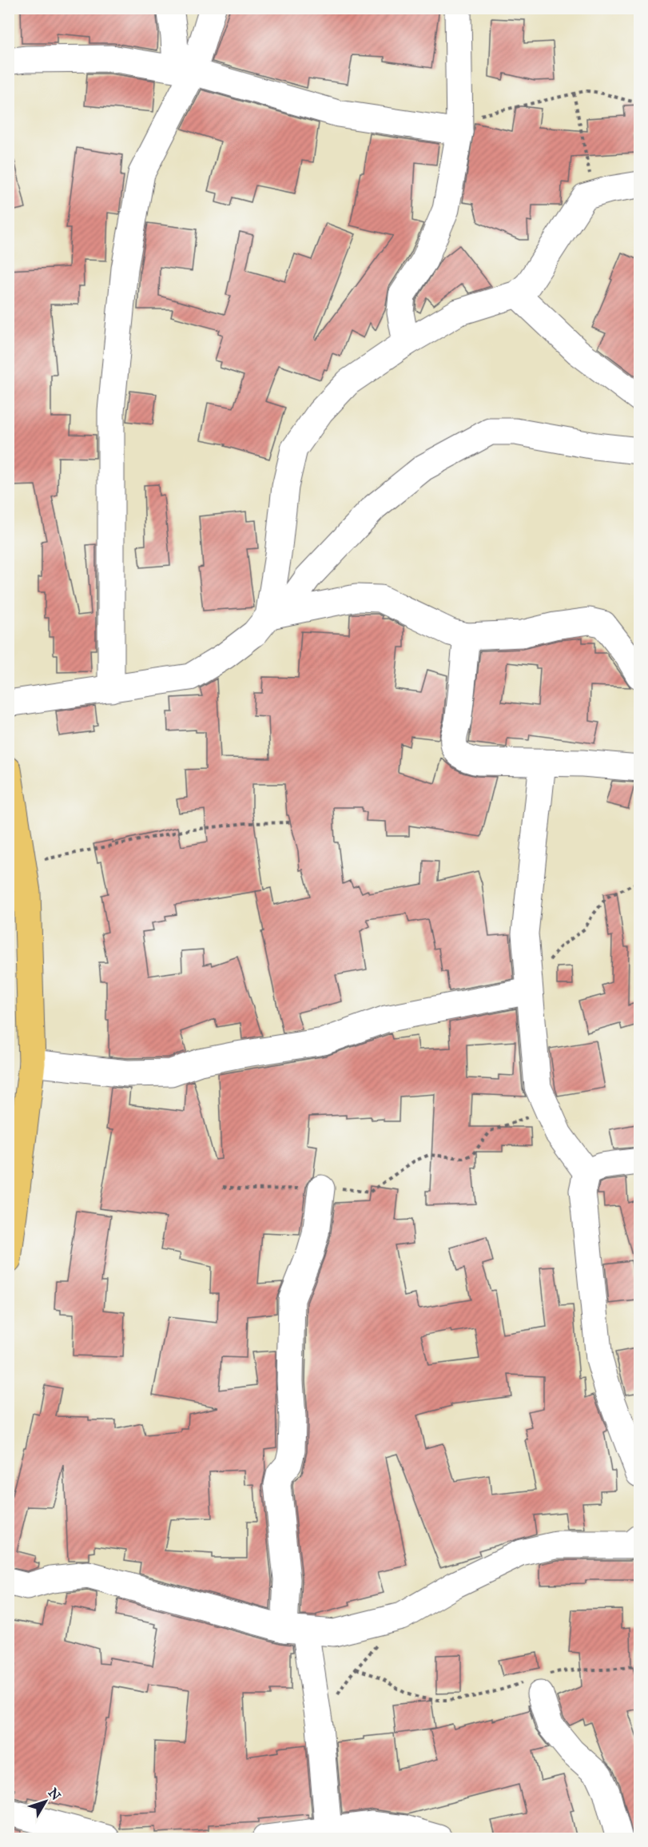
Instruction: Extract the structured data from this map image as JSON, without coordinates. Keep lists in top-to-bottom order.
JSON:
{
  "north": "top right"
}
